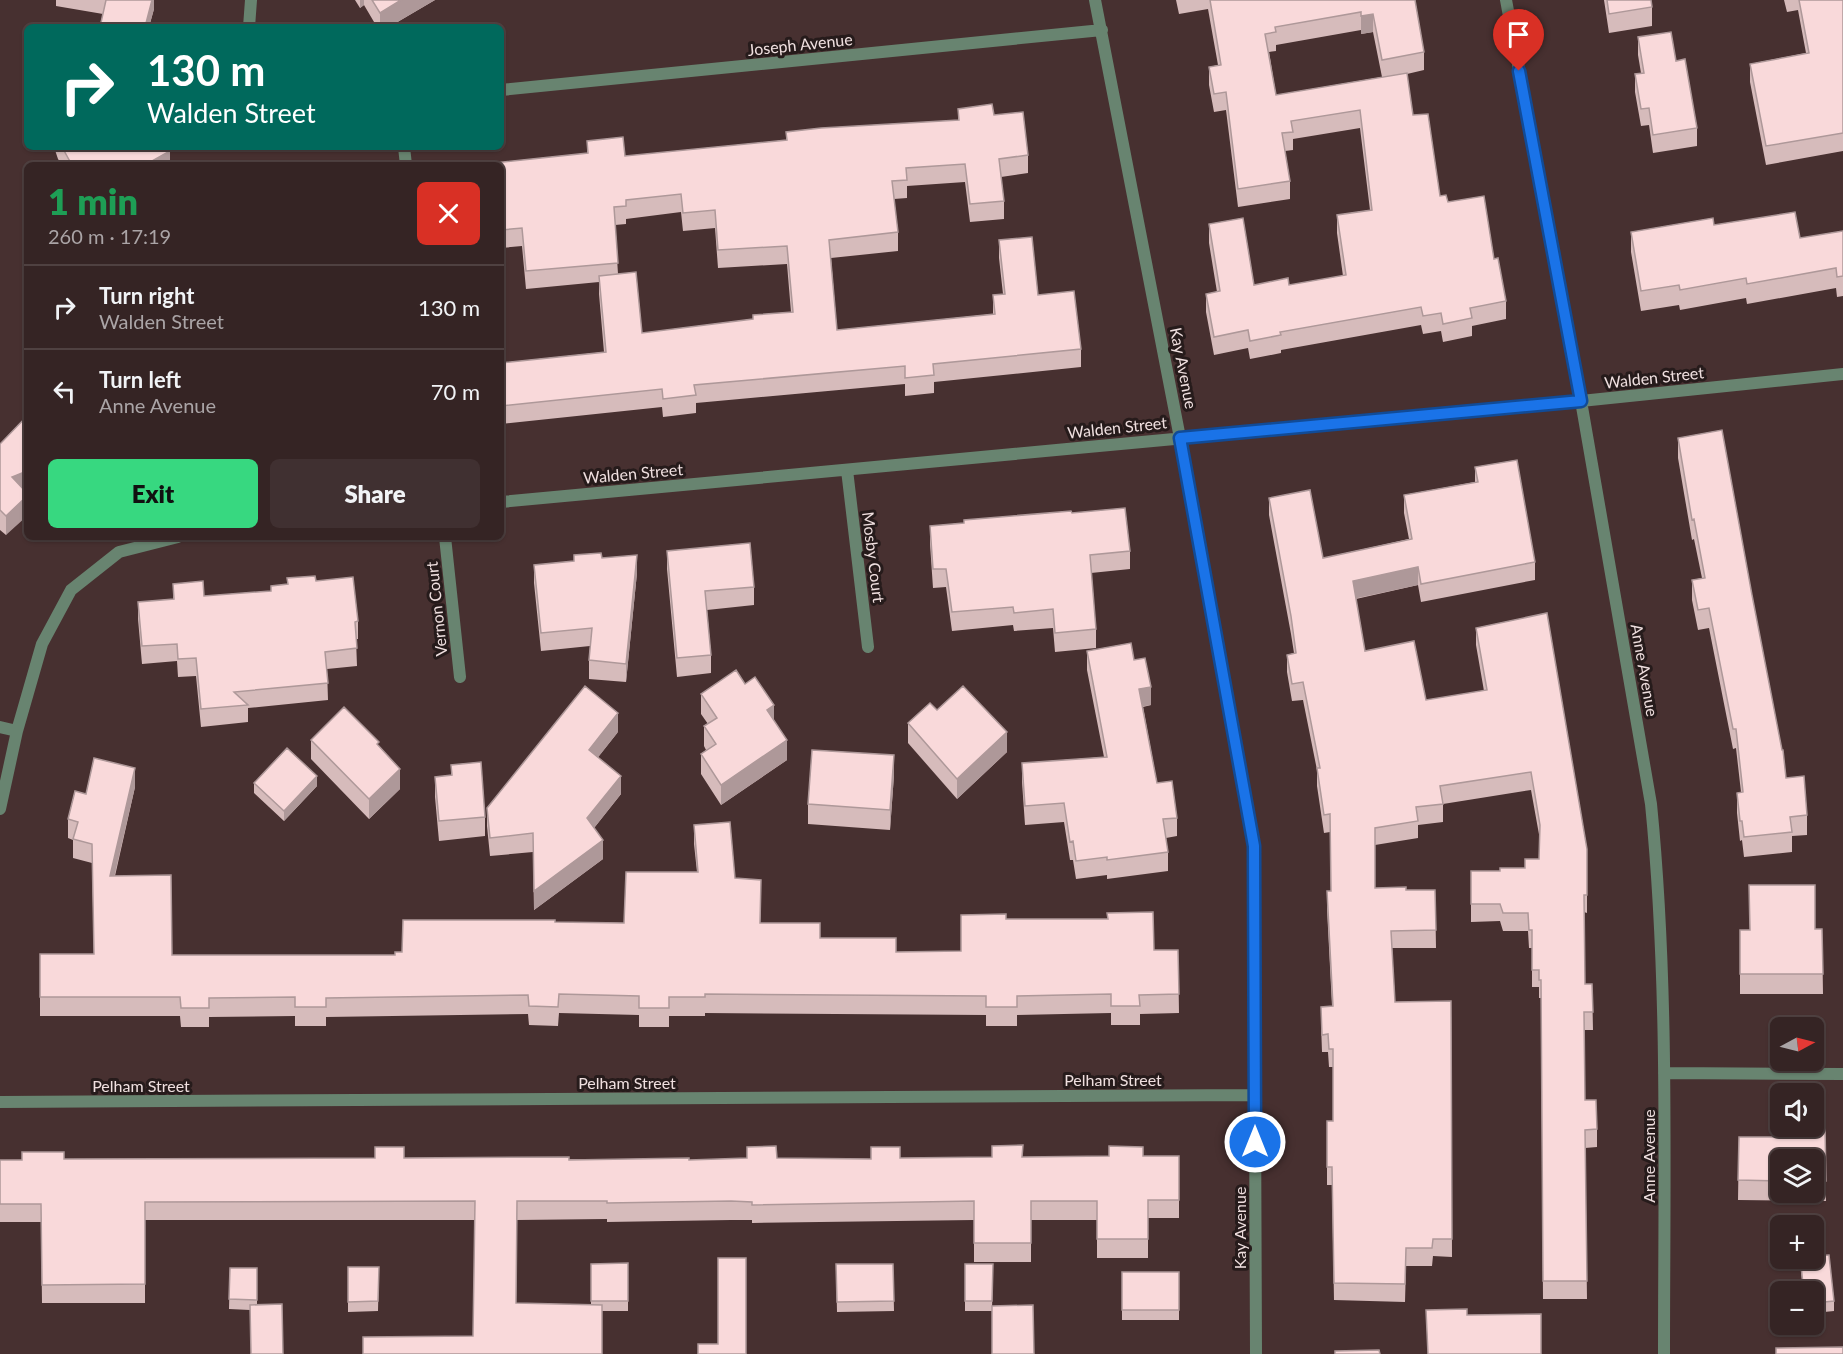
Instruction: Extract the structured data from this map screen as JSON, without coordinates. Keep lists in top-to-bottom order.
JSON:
{
  "streets": {
    "street": [
      "Joseph Avenue",
      "Kay Avenue",
      "Walden Street",
      "Mosby Court",
      "Vernon Court",
      "Anne Avenue",
      "Pelham Street"
    ]
  },
  "crossings": [
    ["Joseph Avenue", "Kay Avenue"],
    ["Kay Avenue", "Walden Street"],
    ["Kay Avenue", "Pelham Street"],
    ["Walden Street", "Mosby Court"],
    ["Walden Street", "Anne Avenue"]
  ],
  "north": "right",
  "page": {
    "turn": ["130 m", "Walden Street"],
    "heading": ["1 min", "260 m · 17:19"],
    "list": [
      {
        "name": "Turn right",
        "note": "Walden Street",
        "value": "130 m"
      },
      {
        "name": "Turn left",
        "note": "Anne Avenue",
        "value": "70 m"
      }
    ],
    "buttons": ["Exit", "Share"],
    "map_buttons": ["+", "−"]
  }
}
